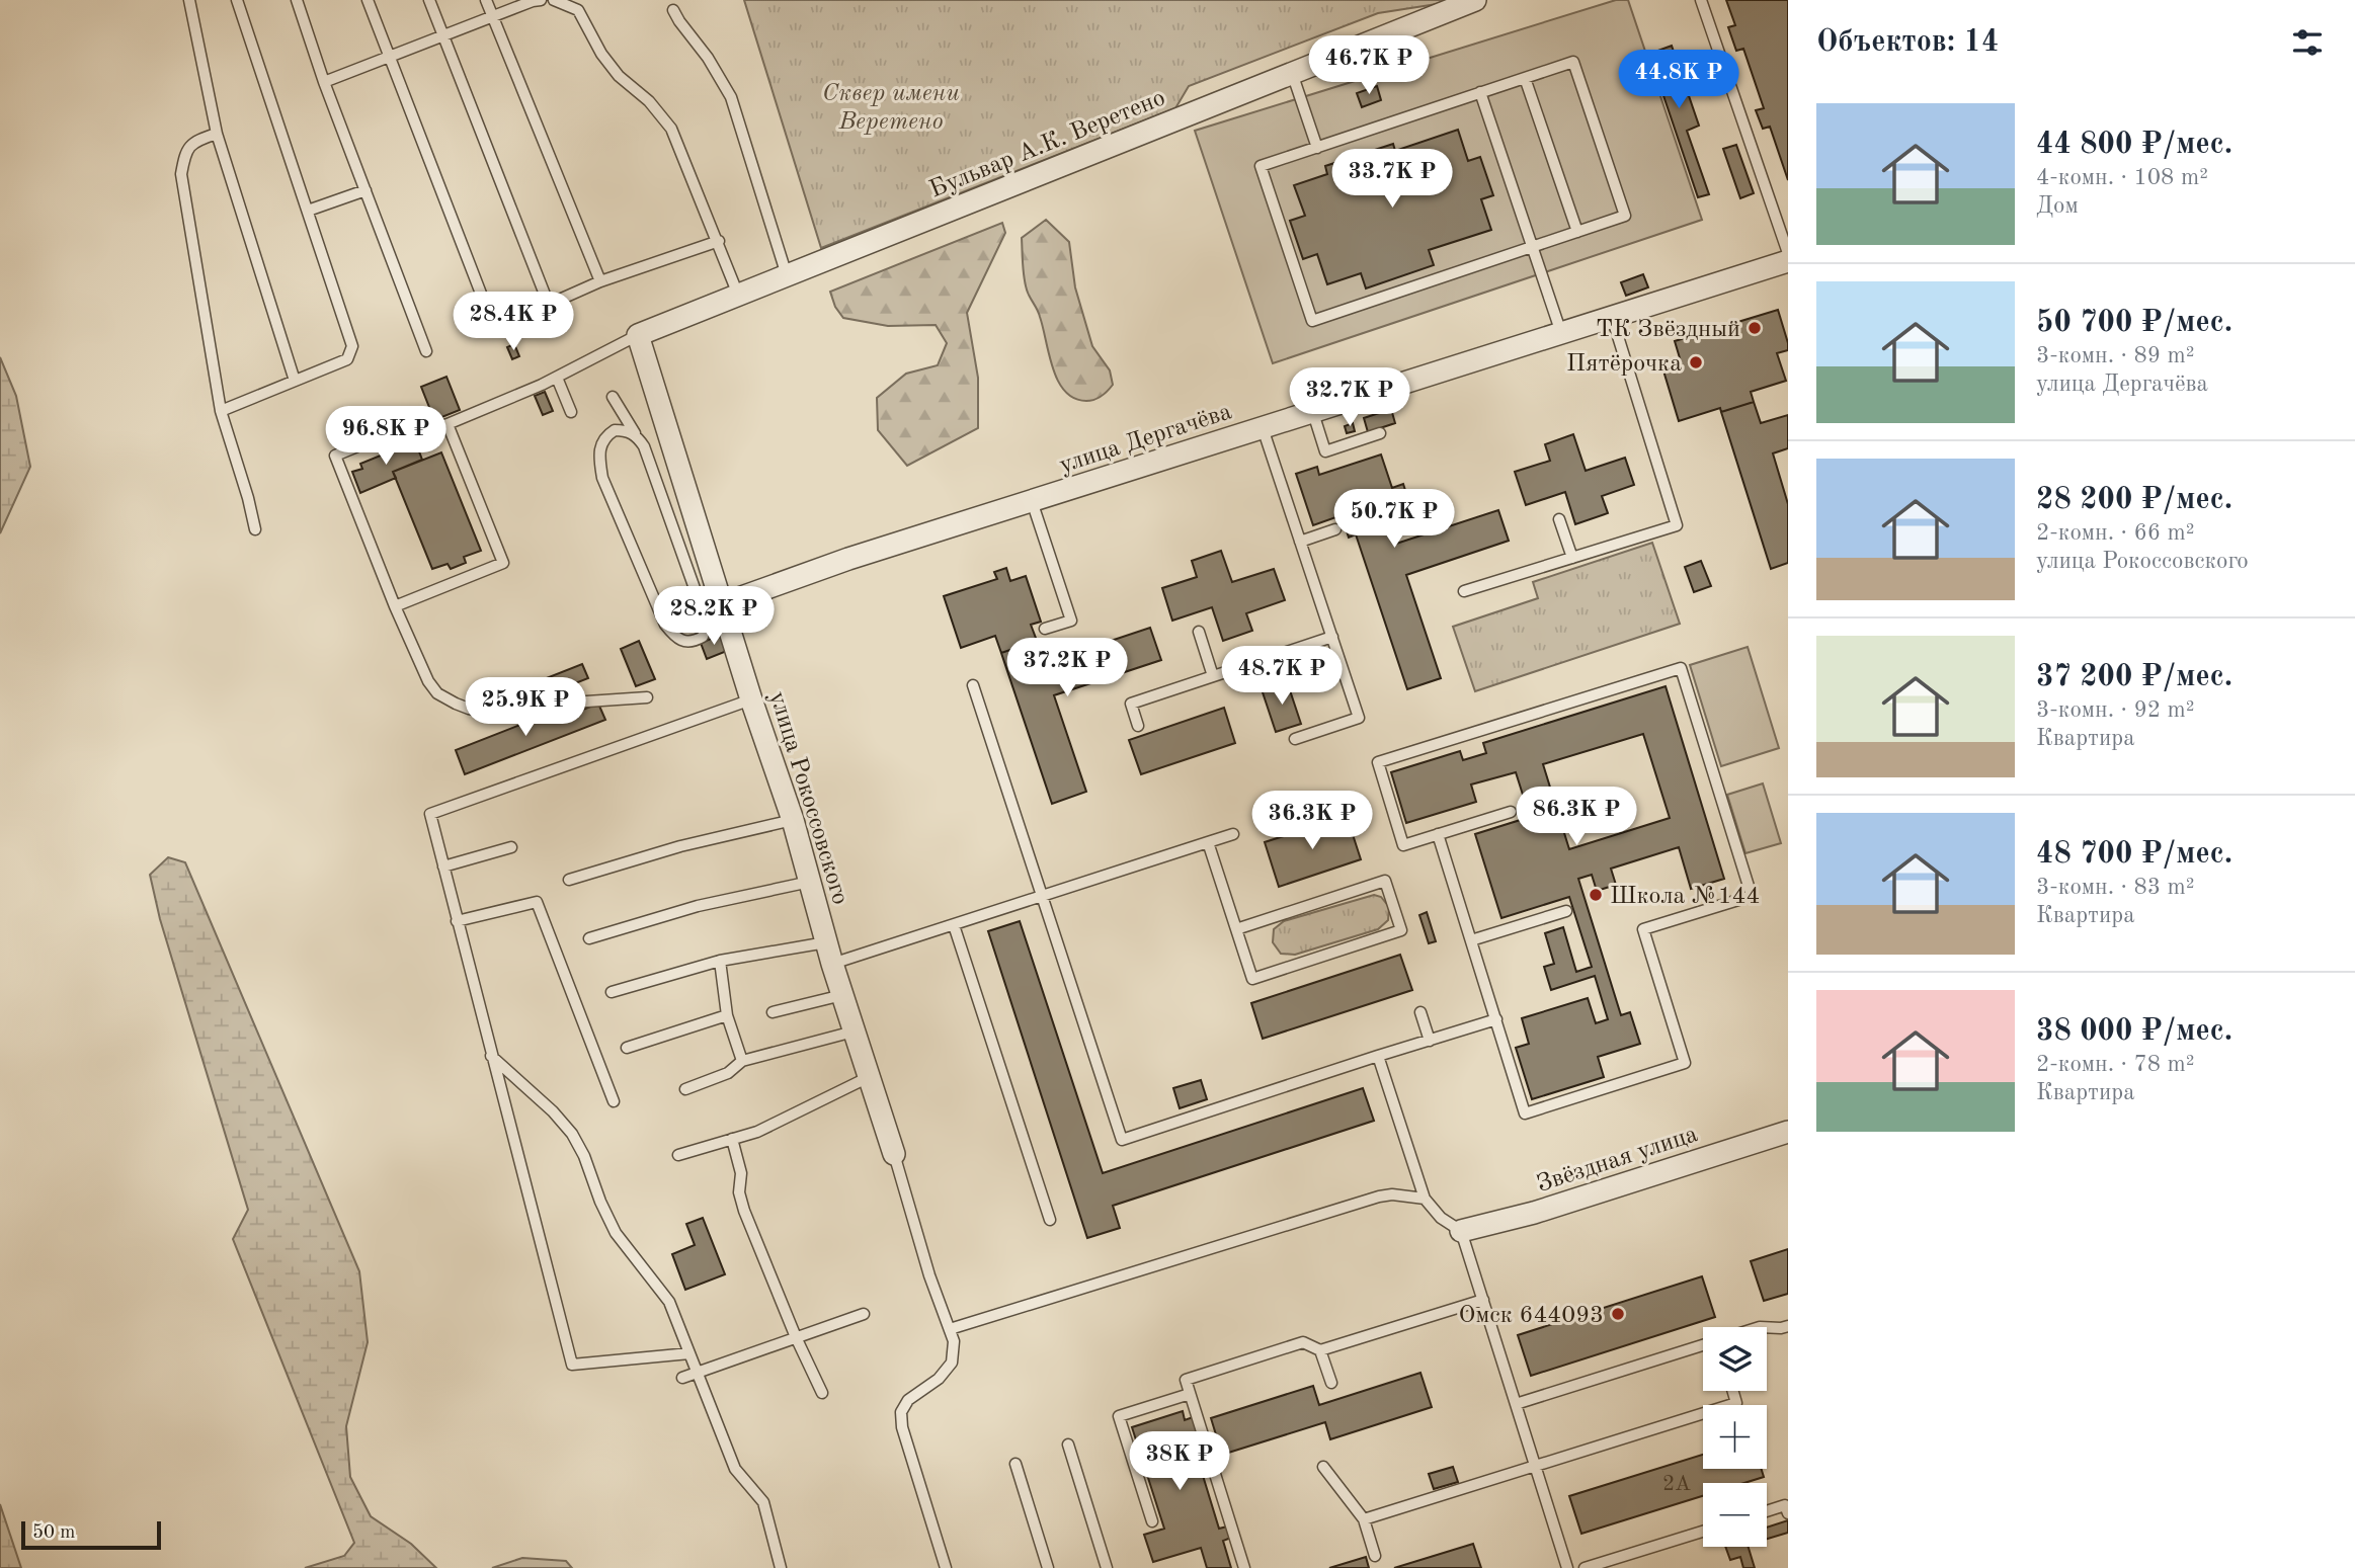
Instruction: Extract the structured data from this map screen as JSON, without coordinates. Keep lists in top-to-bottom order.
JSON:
{
  "streets": {
    "street": [
      "Бульвар А.К. Веретено",
      "улица Дергачёва",
      "улица Рокоссовского",
      "Звёздная улица"
    ]
  },
  "crossings": [
    ["Бульвар А.К. Веретено", "улица Рокоссовского"],
    ["улица Дергачёва", "улица Рокоссовского"]
  ],
  "parks": ["Сквер имени Веретено"],
  "places": [
    "ТК Звёздный",
    "Пятёрочка",
    "Школа №144",
    "Омск 644093"
  ],
  "house_numbers": ["2А"],
  "scale_bar": "50 m",
  "page": {
    "heading": "Объектов: 14",
    "price": [
      "46.7K ₽",
      "44.8K ₽",
      "33.7K ₽",
      "28.4K ₽",
      "32.7K ₽",
      "96.8K ₽",
      "50.7K ₽",
      "28.2K ₽",
      "37.2K ₽",
      "48.7K ₽",
      "25.9K ₽",
      "86.3K ₽",
      "36.3K ₽",
      "38K ₽"
    ],
    "list": [
      {
        "name": "44 800 ₽/мес.",
        "note": "4-комн. · 108 m² · Дом"
      },
      {
        "name": "50 700 ₽/мес.",
        "note": "3-комн. · 89 m² · улица Дергачёва"
      },
      {
        "name": "28 200 ₽/мес.",
        "note": "2-комн. · 66 m² · улица Рокоссовского"
      },
      {
        "name": "37 200 ₽/мес.",
        "note": "3-комн. · 92 m² · Квартира"
      },
      {
        "name": "48 700 ₽/мес.",
        "note": "3-комн. · 83 m² · Квартира"
      },
      {
        "name": "38 000 ₽/мес.",
        "note": "2-комн. · 78 m² · Квартира"
      }
    ],
    "map_buttons": ["+", "−"],
    "scale": "50 m"
  }
}
